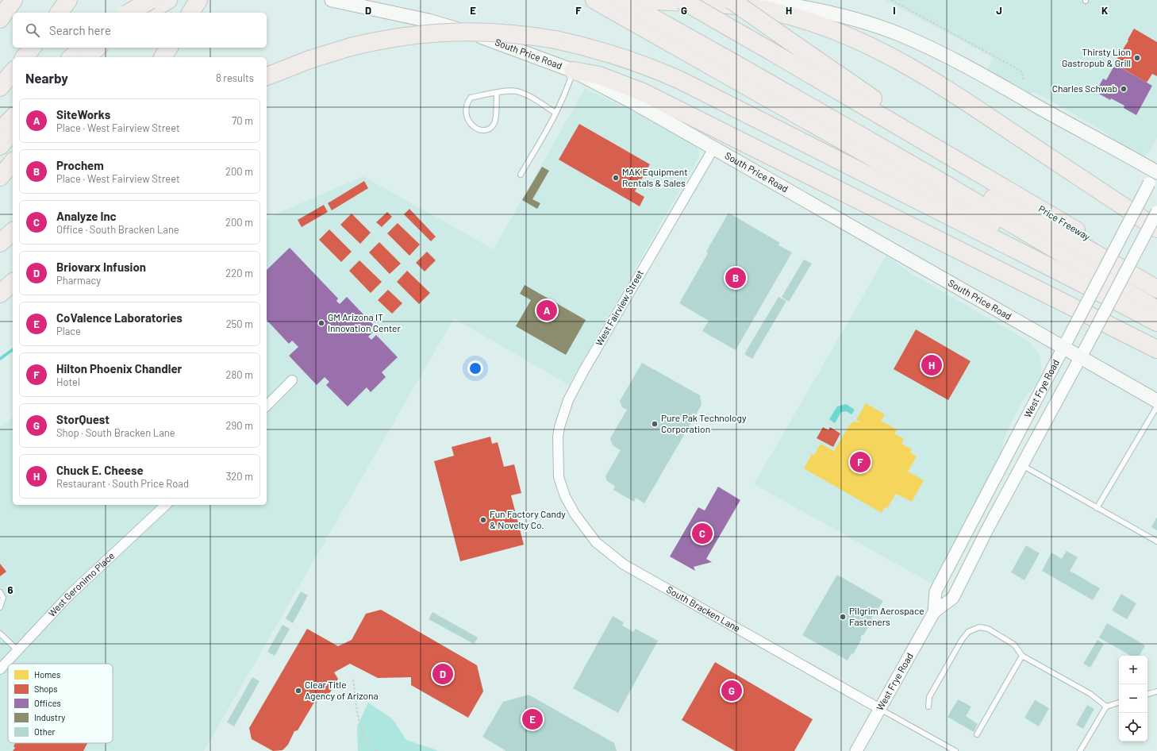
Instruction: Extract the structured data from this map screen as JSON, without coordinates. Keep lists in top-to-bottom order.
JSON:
{
  "streets": {
    "highway": ["Price Freeway"],
    "main road": ["South Price Road"],
    "street": [
      "West Fairview Street",
      "West Frye Road",
      "West Geronimo Place",
      "South Bracken Lane"
    ]
  },
  "crossings": [
    ["South Price Road", "West Fairview Street"],
    ["South Price Road", "West Frye Road"],
    ["West Fairview Street", "South Bracken Lane"],
    ["West Frye Road", "South Bracken Lane"]
  ],
  "places": [
    "Thirsty Lion Gastropub & Grill",
    "Charles Schwab",
    "MAK Equipment Rentals & Sales",
    "GM Arizona IT Innovation Center",
    "Pure Pak Technology Corporation",
    "Fun Factory Candy & Novelty Co.",
    "Pilgrim Aerospace Fasteners",
    "Clear Title Agency of Arizona"
  ],
  "legend": [
    "Homes",
    "Shops",
    "Offices",
    "Industry",
    "Other"
  ],
  "page": {
    "search": "Search here",
    "heading": ["Nearby", "8 results"],
    "list": [
      {
        "mark": "A",
        "name": "SiteWorks",
        "note": "Place · West Fairview Street",
        "value": "70 m"
      },
      {
        "mark": "B",
        "name": "Prochem",
        "note": "Place · West Fairview Street",
        "value": "200 m"
      },
      {
        "mark": "C",
        "name": "Analyze Inc",
        "note": "Office · South Bracken Lane",
        "value": "200 m"
      },
      {
        "mark": "D",
        "name": "Briovarx Infusion",
        "note": "Pharmacy",
        "value": "220 m"
      },
      {
        "mark": "E",
        "name": "CoValence Laboratories",
        "note": "Place",
        "value": "250 m"
      },
      {
        "mark": "F",
        "name": "Hilton Phoenix Chandler",
        "note": "Hotel",
        "value": "280 m"
      },
      {
        "mark": "G",
        "name": "StorQuest",
        "note": "Shop · South Bracken Lane",
        "value": "290 m"
      },
      {
        "mark": "H",
        "name": "Chuck E. Cheese",
        "note": "Restaurant · South Price Road",
        "value": "320 m"
      }
    ],
    "pins": [
      "B",
      "A",
      "H",
      "F",
      "C",
      "D",
      "G",
      "E"
    ],
    "map_buttons": ["+", "−"]
  },
  "grid": {
    "columns": [
      "D",
      "E",
      "F",
      "G",
      "H",
      "I",
      "J",
      "K"
    ],
    "rows": ["6"]
  }
}
